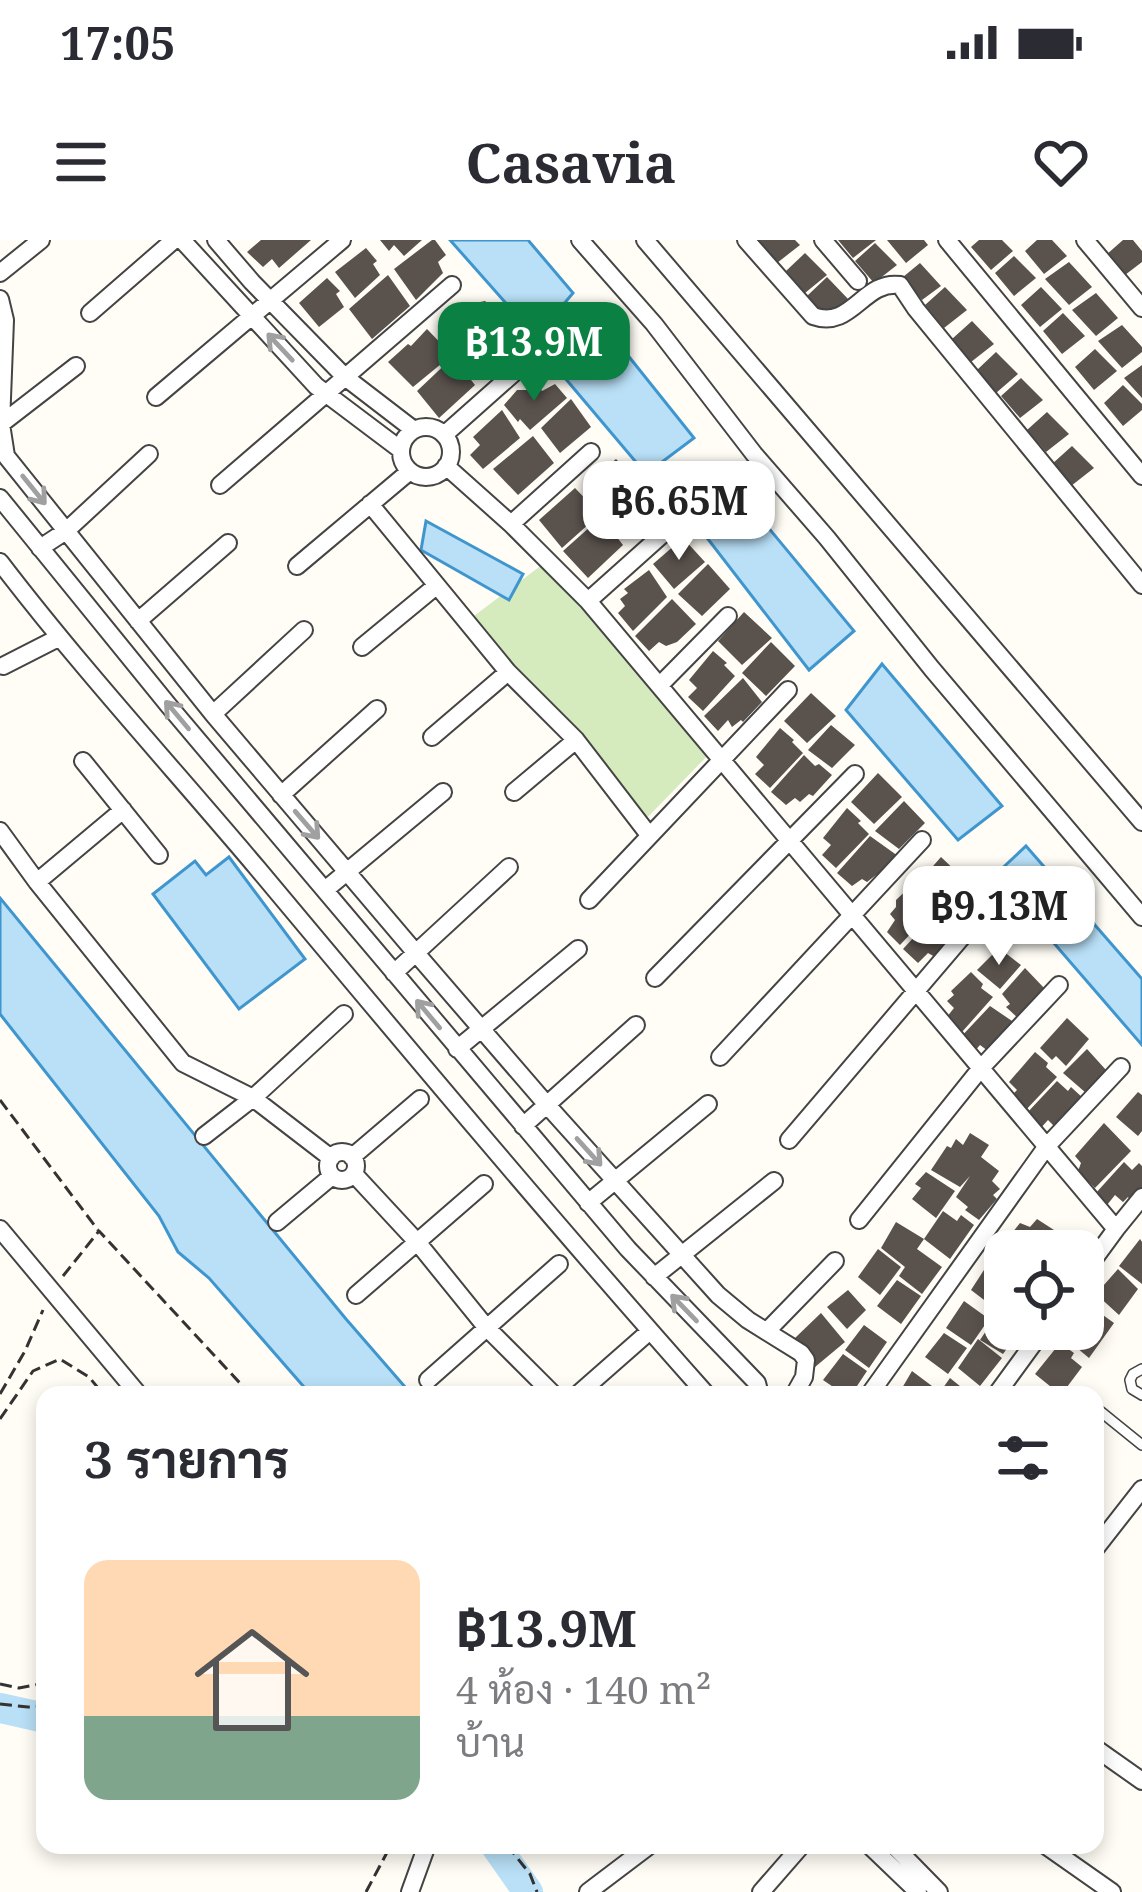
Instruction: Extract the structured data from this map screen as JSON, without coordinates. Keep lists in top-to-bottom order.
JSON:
{
  "page": {
    "status": "17:05",
    "header": "Casavia",
    "price": ["฿13.9M", "฿6.65M", "฿9.13M"],
    "heading": "3 รายการ",
    "list": [
      {
        "name": "฿13.9M",
        "note": "4 ห้อง · 140 m² · บ้าน"
      }
    ]
  }
}
